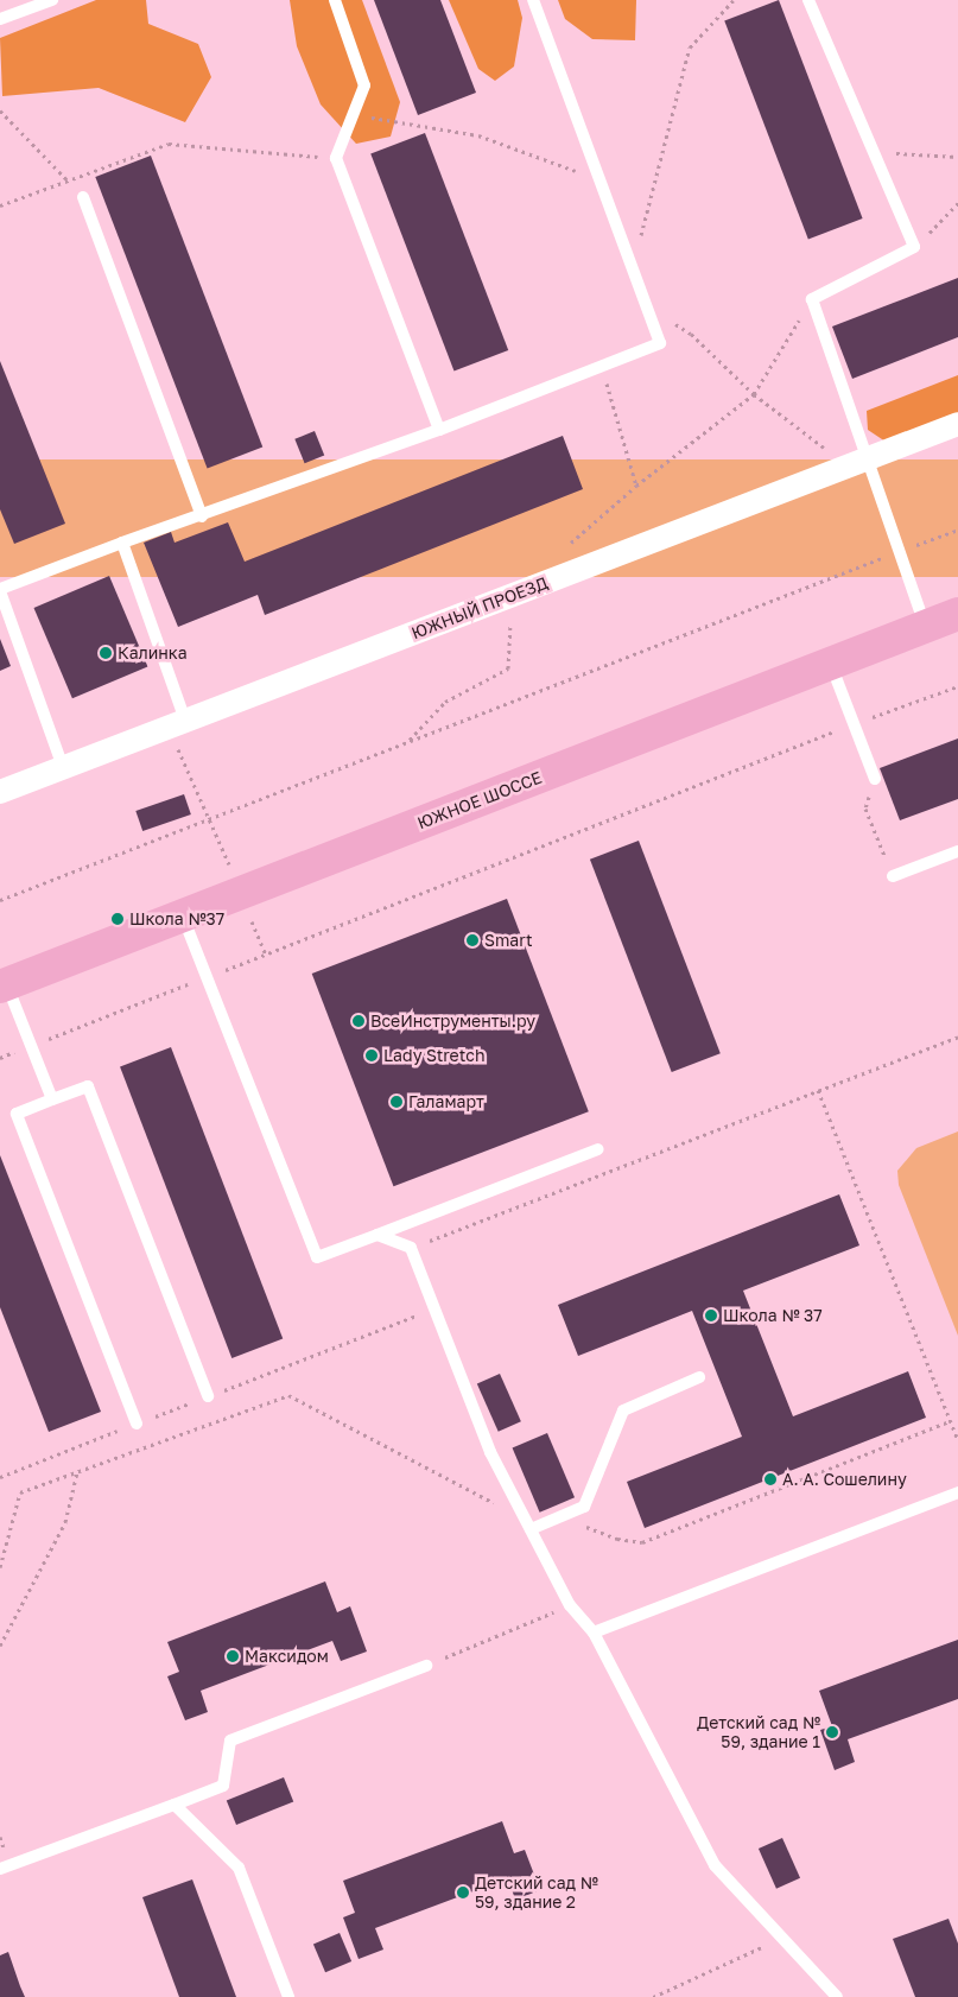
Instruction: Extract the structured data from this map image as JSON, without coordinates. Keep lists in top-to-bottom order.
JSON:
{
  "streets": {
    "main road": ["ЮЖНОЕ ШОССЕ"],
    "street": ["ЮЖНЫЙ ПРОЕЗД"]
  },
  "places": [
    "Калинка",
    "Школа №37",
    "Smart",
    "ВсеИнструменты.ру",
    "Lady Stretch",
    "Галамарт",
    "Школа № 37",
    "А. А. Сошелину",
    "Максидом",
    "Детский сад № 59, здание 1",
    "Детский сад № 59, здание 2"
  ]
}
